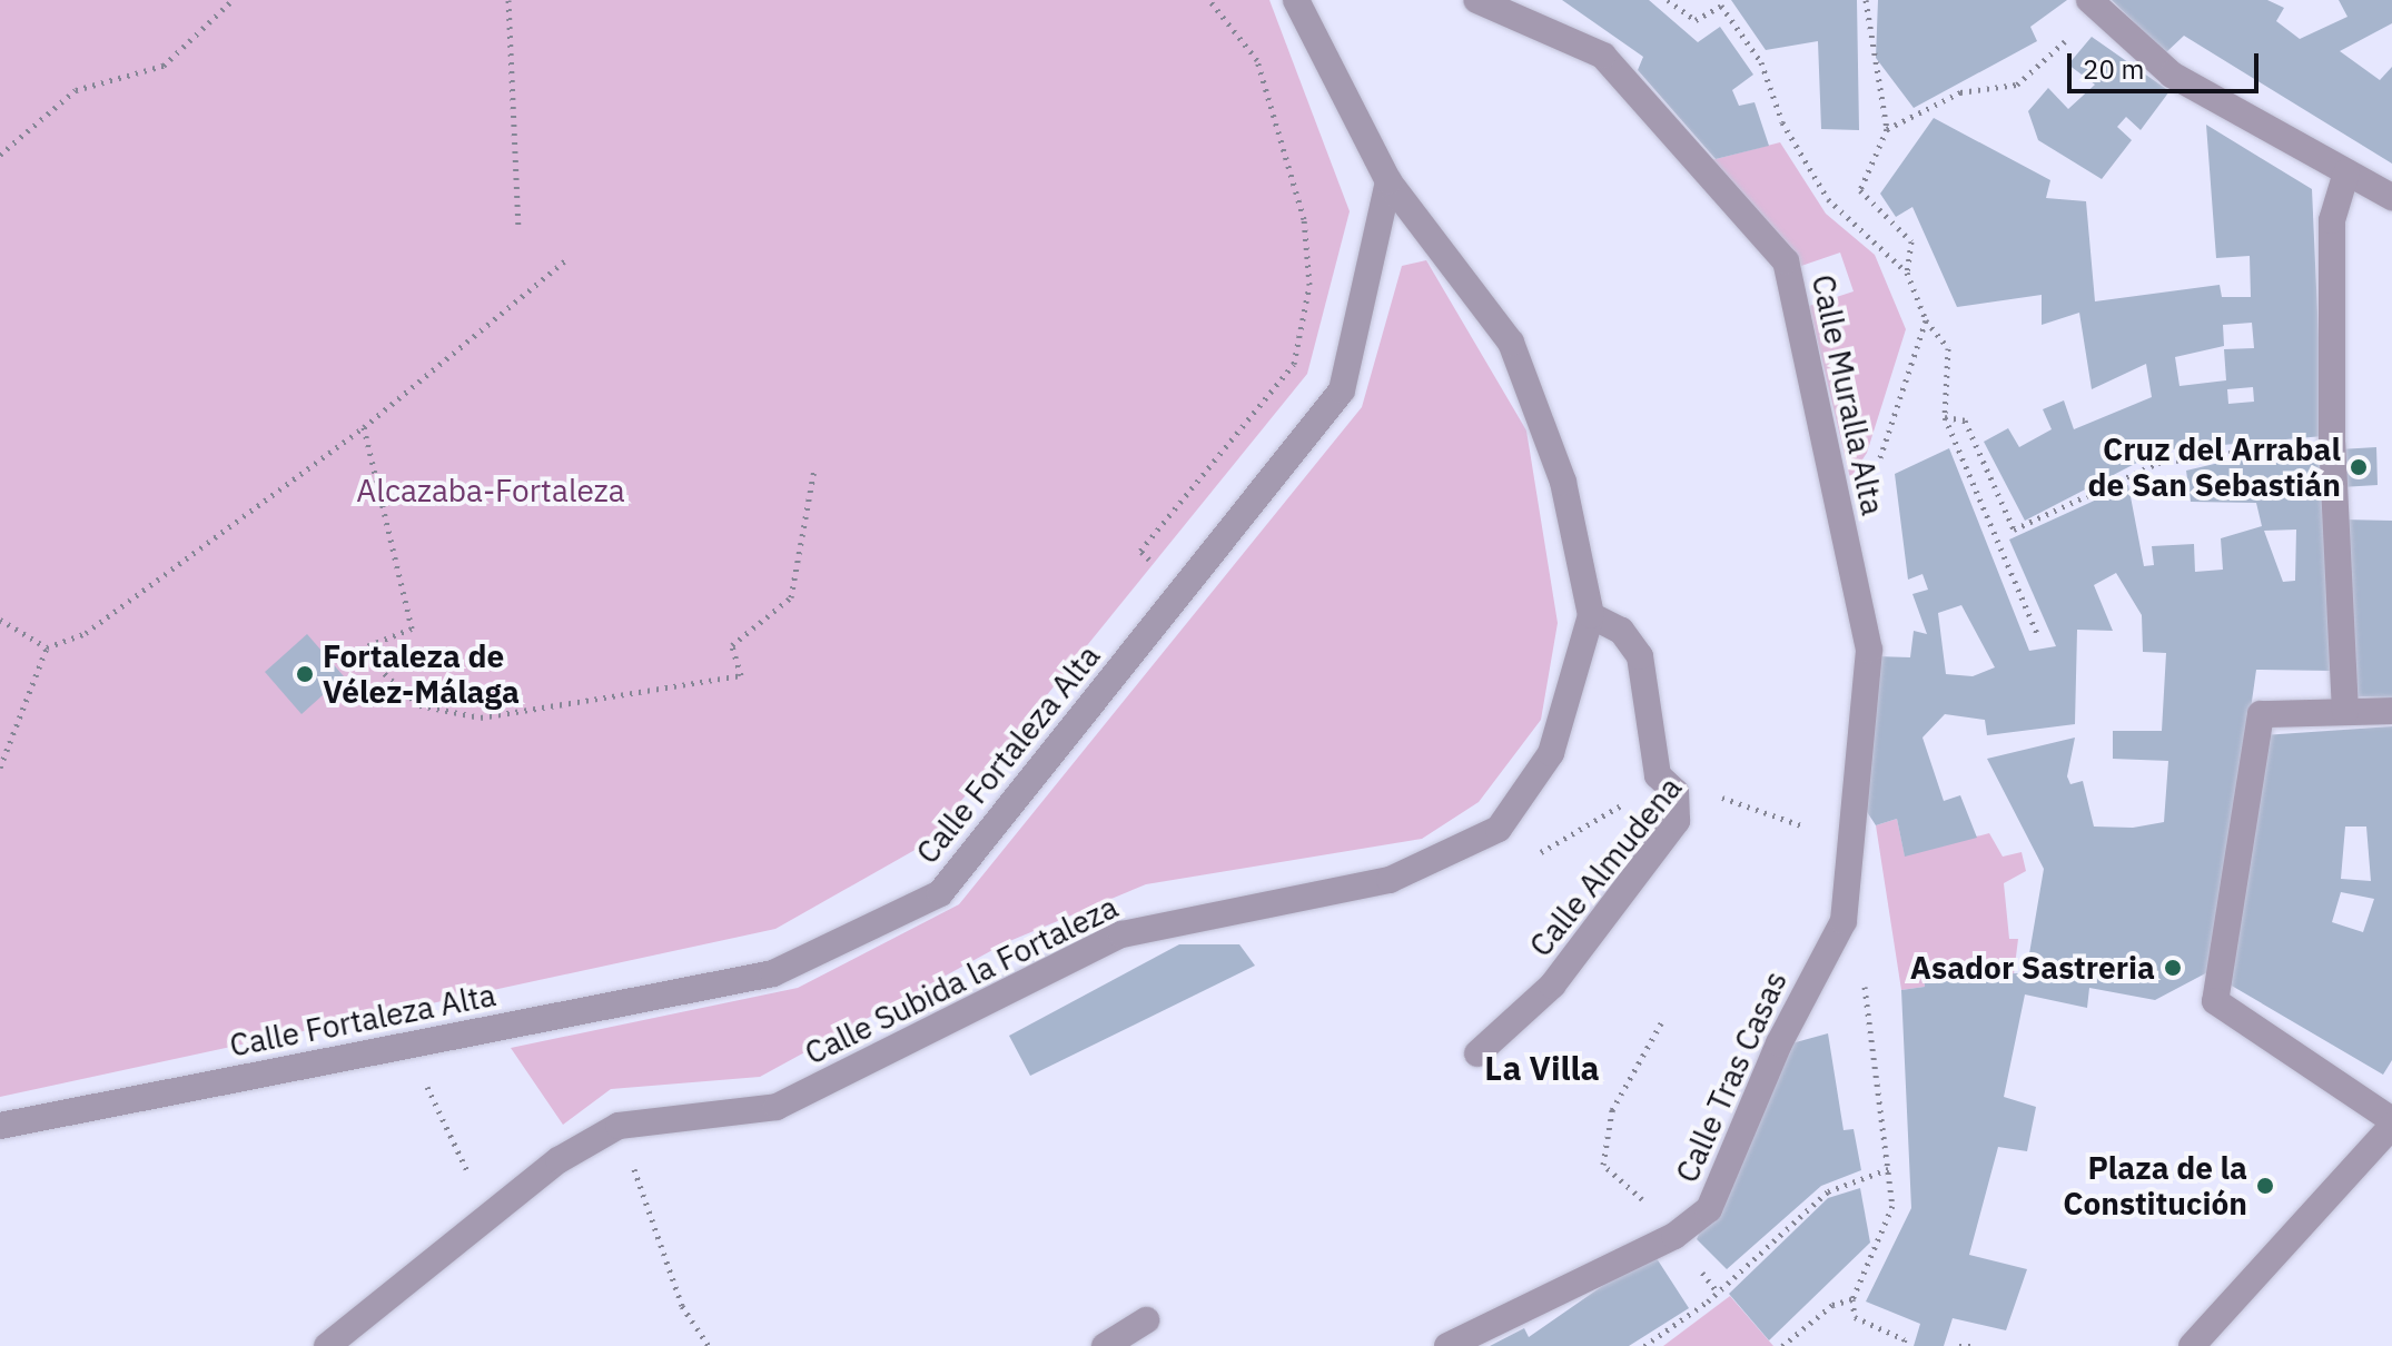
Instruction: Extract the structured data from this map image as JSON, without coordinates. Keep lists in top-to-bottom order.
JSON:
{
  "streets": {
    "street": [
      "Calle Muralla Alta",
      "Calle Fortaleza Alta",
      "Calle Almudena",
      "Calle Subida la Fortaleza",
      "Calle Tras Casas"
    ]
  },
  "crossings": [
    ["Calle Muralla Alta", "Calle Almudena"],
    ["Calle Muralla Alta", "Calle Tras Casas"],
    ["Calle Fortaleza Alta", "Calle Subida la Fortaleza"],
    ["Calle Almudena", "Calle Tras Casas"]
  ],
  "districts": ["La Villa"],
  "parks": ["Alcazaba-Fortaleza"],
  "places": [
    "Cruz del Arrabal de San Sebastián",
    "Fortaleza de Vélez-Málaga",
    "Asador Sastreria",
    "Plaza de la Constitución"
  ],
  "scale_bar": "20 m"
}
